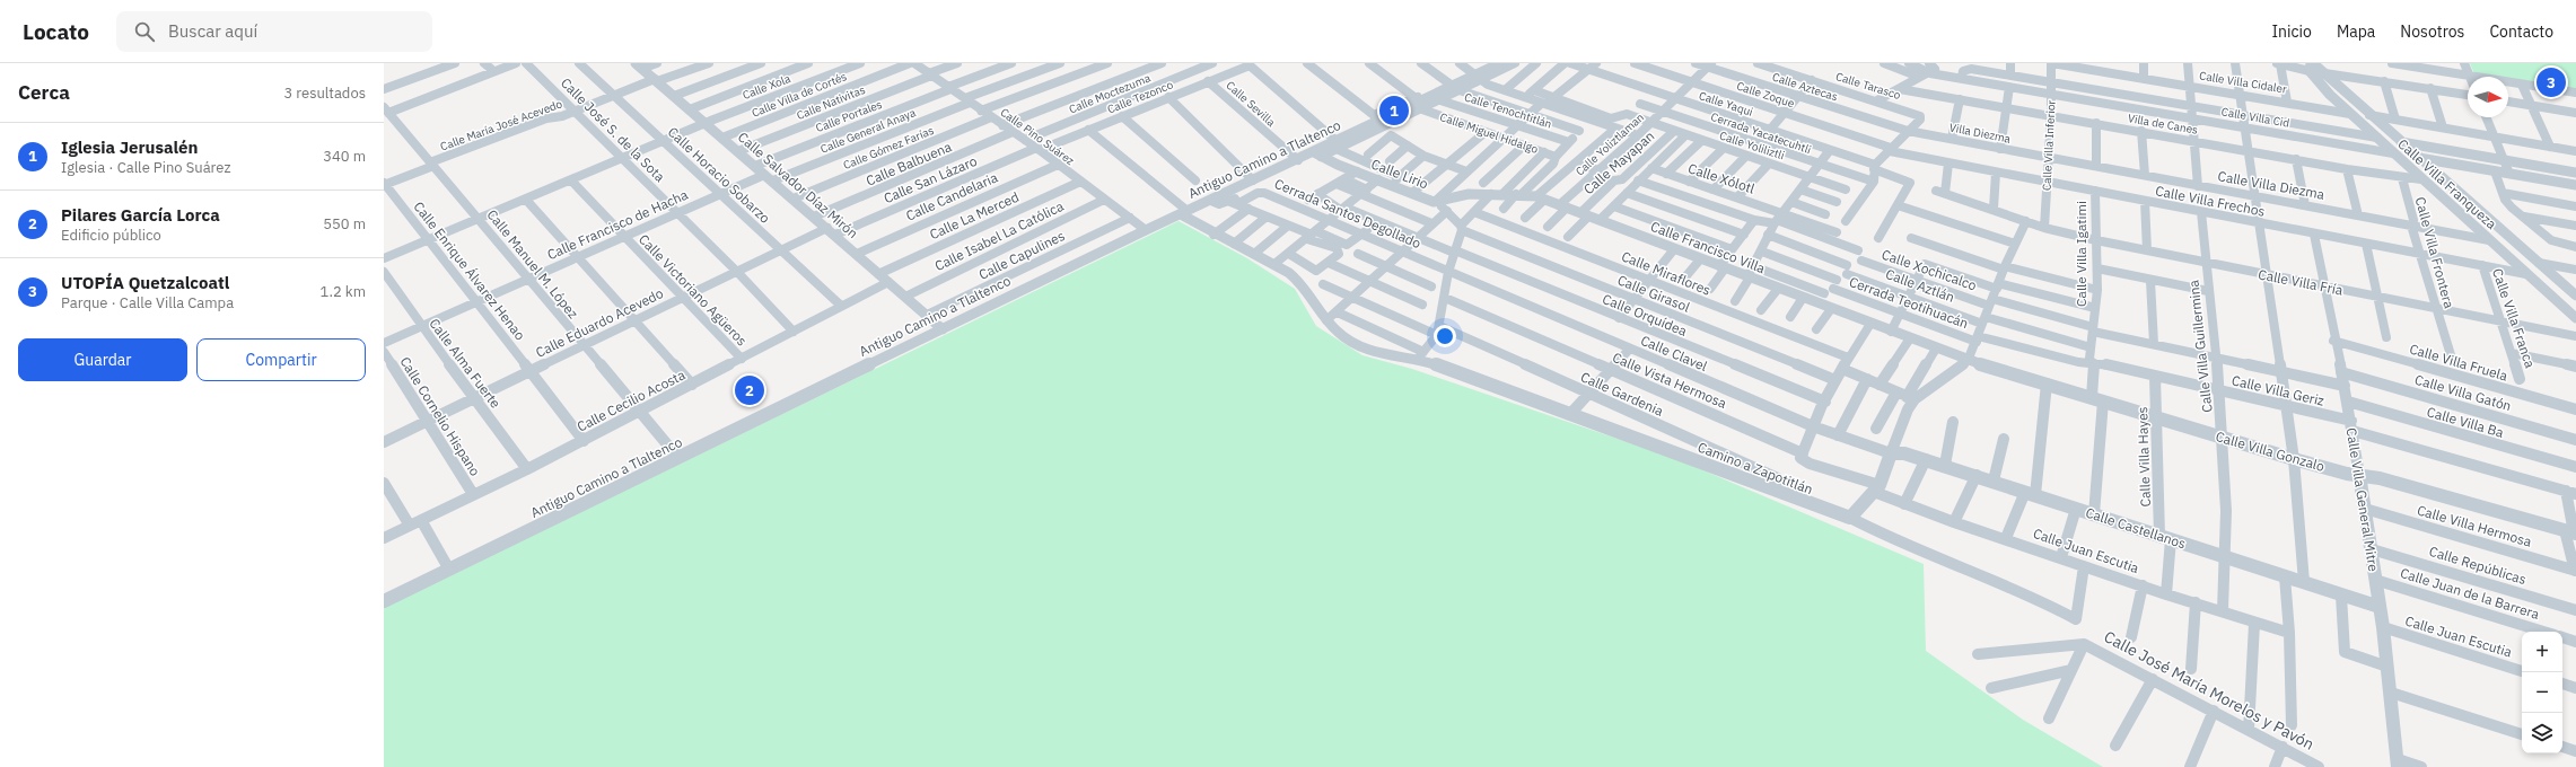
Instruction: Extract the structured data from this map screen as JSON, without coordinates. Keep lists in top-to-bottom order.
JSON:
{
  "streets": {
    "street": [
      "Calle Villa Cidaler",
      "Calle Tarasco",
      "Calle Xola",
      "Calle Aztecas",
      "Calle Moctezuma",
      "Calle Villa de Cortés",
      "Calle Zoque",
      "Calle Tezonco",
      "Calle Nativitas",
      "Calle Sevilla",
      "Calle Yaqui",
      "Calle Tenochtitlán",
      "Calle Portales",
      "Calle Villa Cid",
      "Villa de Canes",
      "Calle María José Acevedo",
      "Calle José S. de la Sota",
      "Calle General Anaya",
      "Calle Miguel Hidalgo",
      "Cerrada Yacatecuhtli",
      "Villa Diezma",
      "Calle Pino Suárez",
      "Calle Yoliztlaman",
      "Calle Yoliliztli",
      "Calle Villa Inferior",
      "Calle Gómez Farías",
      "Antiguo Camino a Tlaltenco",
      "Calle Mayapan",
      "Calle Balbuena",
      "Calle Lirio",
      "Calle Horacio Sobarzo",
      "Calle Xólotl",
      "Calle San Lázaro",
      "Calle Villa Franqueza",
      "Calle Salvador Díaz Mirón",
      "Calle Villa Diezma",
      "Calle Candelaria",
      "Calle Villa Frechos",
      "Cerrada Santos Degollado",
      "Calle La Merced",
      "Calle Francisco de Hacha",
      "Calle Isabel La Católica",
      "Calle Francisco Villa",
      "Calle Villa Frontera",
      "Calle Villa Igatimi",
      "Calle Capulines",
      "Calle Manuel M. López",
      "Calle Xochicalco",
      "Calle Enrique Álvarez Henao",
      "Calle Miraflores",
      "Calle Villa Fría",
      "Calle Aztlán",
      "Calle Victoriano Agüeros",
      "Calle Girasol",
      "Cerrada Teotihuacán",
      "Calle Orquídea",
      "Calle Villa Franca",
      "Calle Eduardo Acevedo",
      "Calle Villa Guillermina",
      "Calle Clavel",
      "Calle Villa Fruela",
      "Calle Alma Fuerte",
      "Calle Vista Hermosa",
      "Calle Villa Geriz",
      "Calle Villa Gatón",
      "Calle Gardenia",
      "Calle Cecilio Acosta",
      "Calle Cornelio Hispano",
      "Calle Villa Ba",
      "Calle Villa Gonzalo",
      "Calle Villa Hayes",
      "Camino a Zapotitlán",
      "Calle Villa General Mitre",
      "Calle Villa Hermosa",
      "Calle Castellanos",
      "Calle Juan Escutia",
      "Calle Repúblicas",
      "Calle Juan de la Barrera",
      "Calle José María Morelos y Pavón"
    ]
  },
  "crossings": [
    ["Calle Villa Cidaler", "Calle Villa Inferior"],
    ["Calle Villa Cidaler", "Calle Villa Franqueza"],
    ["Calle Tarasco", "Calle Aztecas"],
    ["Calle Tarasco", "Villa Diezma"],
    ["Calle Xola", "Calle José S. de la Sota"],
    ["Calle Xola", "Calle Horacio Sobarzo"],
    ["Calle Xola", "Calle Salvador Díaz Mirón"],
    ["Calle Xola", "Calle Manuel M. López"],
    ["Calle Xola", "Calle Enrique Álvarez Henao"],
    ["Calle Xola", "Calle Victoriano Agüeros"],
    ["Calle Aztecas", "Villa Diezma"],
    ["Calle Aztecas", "Calle Yoliztlaman"],
    ["Calle Moctezuma", "Calle Pino Suárez"],
    ["Calle Villa de Cortés", "Calle Salvador Díaz Mirón"],
    ["Calle Zoque", "Calle Yoliztlaman"],
    ["Calle Zoque", "Calle Villa Frechos"],
    ["Calle Tezonco", "Calle Sevilla"],
    ["Calle Tezonco", "Calle Pino Suárez"],
    ["Calle Tezonco", "Antiguo Camino a Tlaltenco"],
    ["Calle Tezonco", "Calle San Lázaro"],
    ["Calle Nativitas", "Calle Pino Suárez"],
    ["Calle Nativitas", "Calle Salvador Díaz Mirón"],
    ["Calle Sevilla", "Antiguo Camino a Tlaltenco"],
    ["Calle Yaqui", "Calle Yoliztlaman"],
    ["Calle Tenochtitlán", "Antiguo Camino a Tlaltenco"],
    ["Calle Portales", "Calle Pino Suárez"],
    ["Calle Portales", "Calle Salvador Díaz Mirón"],
    ["Calle Villa Cid", "Calle Villa Inferior"],
    ["Calle Villa Cid", "Calle Villa Franqueza"],
    ["Villa de Canes", "Calle Villa Inferior"],
    ["Villa de Canes", "Calle Villa Franqueza"],
    ["Villa de Canes", "Calle Villa Frontera"],
    ["Calle María José Acevedo", "Calle José S. de la Sota"],
    ["Calle María José Acevedo", "Calle Horacio Sobarzo"],
    ["Calle María José Acevedo", "Calle Salvador Díaz Mirón"],
    ["Calle María José Acevedo", "Calle Manuel M. López"],
    ["Calle María José Acevedo", "Calle Enrique Álvarez Henao"],
    ["Calle José S. de la Sota", "Calle Francisco de Hacha"],
    ["Calle José S. de la Sota", "Calle Eduardo Acevedo"],
    ["Calle José S. de la Sota", "Calle Cecilio Acosta"],
    ["Calle General Anaya", "Calle Pino Suárez"],
    ["Calle General Anaya", "Calle Salvador Díaz Mirón"],
    ["Cerrada Yacatecuhtli", "Calle Yoliztlaman"],
    ["Villa Diezma", "Calle Villa Inferior"],
    ["Villa Diezma", "Calle Villa Diezma"],
    ["Calle Pino Suárez", "Calle Gómez Farías"],
    ["Calle Pino Suárez", "Antiguo Camino a Tlaltenco"],
    ["Calle Pino Suárez", "Calle Balbuena"],
    ["Calle Pino Suárez", "Calle San Lázaro"],
    ["Calle Pino Suárez", "Calle Candelaria"],
    ["Calle Pino Suárez", "Calle La Merced"],
    ["Calle Pino Suárez", "Calle Isabel La Católica"],
    ["Calle Pino Suárez", "Calle Capulines"],
    ["Calle Yoliztlaman", "Calle Yoliliztli"],
    ["Calle Yoliztlaman", "Calle Francisco Villa"],
    ["Calle Yoliliztli", "Calle Mayapan"],
    ["Calle Villa Inferior", "Calle Villa Diezma"],
    ["Calle Villa Inferior", "Calle Villa Frechos"],
    ["Calle Villa Inferior", "Calle Villa Fría"],
    ["Calle Gómez Farías", "Calle Salvador Díaz Mirón"],
    ["Antiguo Camino a Tlaltenco", "Calle Lirio"],
    ["Antiguo Camino a Tlaltenco", "Calle Salvador Díaz Mirón"],
    ["Antiguo Camino a Tlaltenco", "Calle Manuel M. López"],
    ["Antiguo Camino a Tlaltenco", "Camino a Zapotitlán"],
    ["Calle Mayapan", "Calle Francisco Villa"],
    ["Calle Balbuena", "Calle Salvador Díaz Mirón"],
    ["Calle Lirio", "Calle Francisco Villa"],
    ["Calle Lirio", "Calle Girasol"],
    ["Calle Horacio Sobarzo", "Calle Francisco de Hacha"],
    ["Calle Horacio Sobarzo", "Calle Eduardo Acevedo"],
    ["Calle Horacio Sobarzo", "Calle Cecilio Acosta"],
    ["Calle San Lázaro", "Calle Salvador Díaz Mirón"],
    ["Calle San Lázaro", "Calle Eduardo Acevedo"],
    ["Calle Villa Franqueza", "Calle Villa Diezma"],
    ["Calle Villa Franqueza", "Calle Villa Frechos"],
    ["Calle Salvador Díaz Mirón", "Calle Candelaria"],
    ["Calle Salvador Díaz Mirón", "Calle La Merced"],
    ["Calle Salvador Díaz Mirón", "Calle Francisco de Hacha"],
    ["Calle Salvador Díaz Mirón", "Calle Isabel La Católica"],
    ["Calle Salvador Díaz Mirón", "Calle Capulines"],
    ["Calle Salvador Díaz Mirón", "Calle Eduardo Acevedo"],
    ["Calle Salvador Díaz Mirón", "Calle Cecilio Acosta"],
    ["Calle Villa Diezma", "Calle Villa Frontera"],
    ["Calle Villa Frechos", "Calle Villa Frontera"],
    ["Calle Villa Frechos", "Calle Villa Igatimi"],
    ["Calle Villa Frechos", "Calle Villa Fría"],
    ["Calle Villa Frechos", "Calle Villa Franca"],
    ["Calle Villa Frechos", "Calle Villa Guillermina"],
    ["Calle Villa Frechos", "Calle Villa General Mitre"],
    ["Cerrada Santos Degollado", "Calle Clavel"],
    ["Calle Francisco de Hacha", "Calle Manuel M. López"],
    ["Calle Francisco de Hacha", "Calle Enrique Álvarez Henao"],
    ["Calle Francisco de Hacha", "Calle Victoriano Agüeros"],
    ["Calle Francisco de Hacha", "Calle Alma Fuerte"],
    ["Calle Francisco Villa", "Calle Villa Gonzalo"],
    ["Calle Villa Frontera", "Calle Villa Fría"],
    ["Calle Villa Igatimi", "Calle Xochicalco"],
    ["Calle Villa Igatimi", "Calle Villa Fría"],
    ["Calle Villa Igatimi", "Calle Aztlán"],
    ["Calle Villa Igatimi", "Cerrada Teotihuacán"],
    ["Calle Villa Igatimi", "Calle Villa Geriz"],
    ["Calle Villa Igatimi", "Calle Villa Gonzalo"],
    ["Calle Villa Igatimi", "Calle Castellanos"],
    ["Calle Manuel M. López", "Calle Eduardo Acevedo"],
    ["Calle Manuel M. López", "Calle Cecilio Acosta"],
    ["Calle Xochicalco", "Calle Villa Geriz"],
    ["Calle Enrique Álvarez Henao", "Calle Eduardo Acevedo"],
    ["Calle Enrique Álvarez Henao", "Calle Cecilio Acosta"],
    ["Calle Villa Fría", "Calle Villa Franca"],
    ["Calle Villa Fría", "Calle Villa Guillermina"],
    ["Calle Villa Fría", "Calle Villa General Mitre"],
    ["Calle Victoriano Agüeros", "Calle Eduardo Acevedo"],
    ["Calle Victoriano Agüeros", "Calle Cecilio Acosta"],
    ["Cerrada Teotihuacán", "Calle Villa Geriz"],
    ["Calle Eduardo Acevedo", "Calle Alma Fuerte"],
    ["Calle Eduardo Acevedo", "Calle Cornelio Hispano"],
    ["Calle Villa Guillermina", "Calle Villa Geriz"],
    ["Calle Villa Guillermina", "Calle Villa Gonzalo"],
    ["Calle Villa Guillermina", "Calle Castellanos"],
    ["Calle Villa Guillermina", "Calle Juan Escutia"],
    ["Calle Clavel", "Calle Castellanos"],
    ["Calle Villa Fruela", "Calle Villa General Mitre"],
    ["Calle Alma Fuerte", "Calle Cecilio Acosta"],
    ["Calle Vista Hermosa", "Calle Juan Escutia"],
    ["Calle Villa Geriz", "Calle Villa Hayes"],
    ["Calle Villa Geriz", "Calle Villa General Mitre"],
    ["Calle Villa Gatón", "Calle Villa General Mitre"],
    ["Calle Gardenia", "Camino a Zapotitlán"],
    ["Calle Cecilio Acosta", "Calle Cornelio Hispano"],
    ["Calle Villa Ba", "Calle Villa General Mitre"],
    ["Calle Villa Gonzalo", "Calle Villa Hayes"],
    ["Calle Villa Gonzalo", "Calle Villa General Mitre"],
    ["Calle Villa Hayes", "Calle Castellanos"],
    ["Calle Villa Hayes", "Calle Juan Escutia"],
    ["Camino a Zapotitlán", "Calle Juan Escutia"],
    ["Calle Villa General Mitre", "Calle Villa Hermosa"],
    ["Calle Villa General Mitre", "Calle Castellanos"],
    ["Calle Villa General Mitre", "Calle Juan Escutia"],
    ["Calle Villa General Mitre", "Calle Repúblicas"],
    ["Calle Villa General Mitre", "Calle Juan de la Barrera"]
  ],
  "north": "right",
  "page": {
    "header": "Locato",
    "search": "Buscar aquí",
    "nav": [
      "Inicio",
      "Mapa",
      "Nosotros",
      "Contacto"
    ],
    "heading": ["Cerca", "3 resultados"],
    "pins": ["3", "1", "2"],
    "list": [
      {
        "mark": "1",
        "name": "Iglesia Jerusalén",
        "note": "Iglesia · Calle Pino Suárez",
        "value": "340 m"
      },
      {
        "mark": "2",
        "name": "Pilares García Lorca",
        "note": "Edificio público",
        "value": "550 m"
      },
      {
        "mark": "3",
        "name": "UTOPÍA Quetzalcoatl",
        "note": "Parque · Calle Villa Campa",
        "value": "1.2 km"
      }
    ],
    "buttons": ["Guardar", "Compartir"],
    "map_buttons": ["+", "−"]
  }
}
